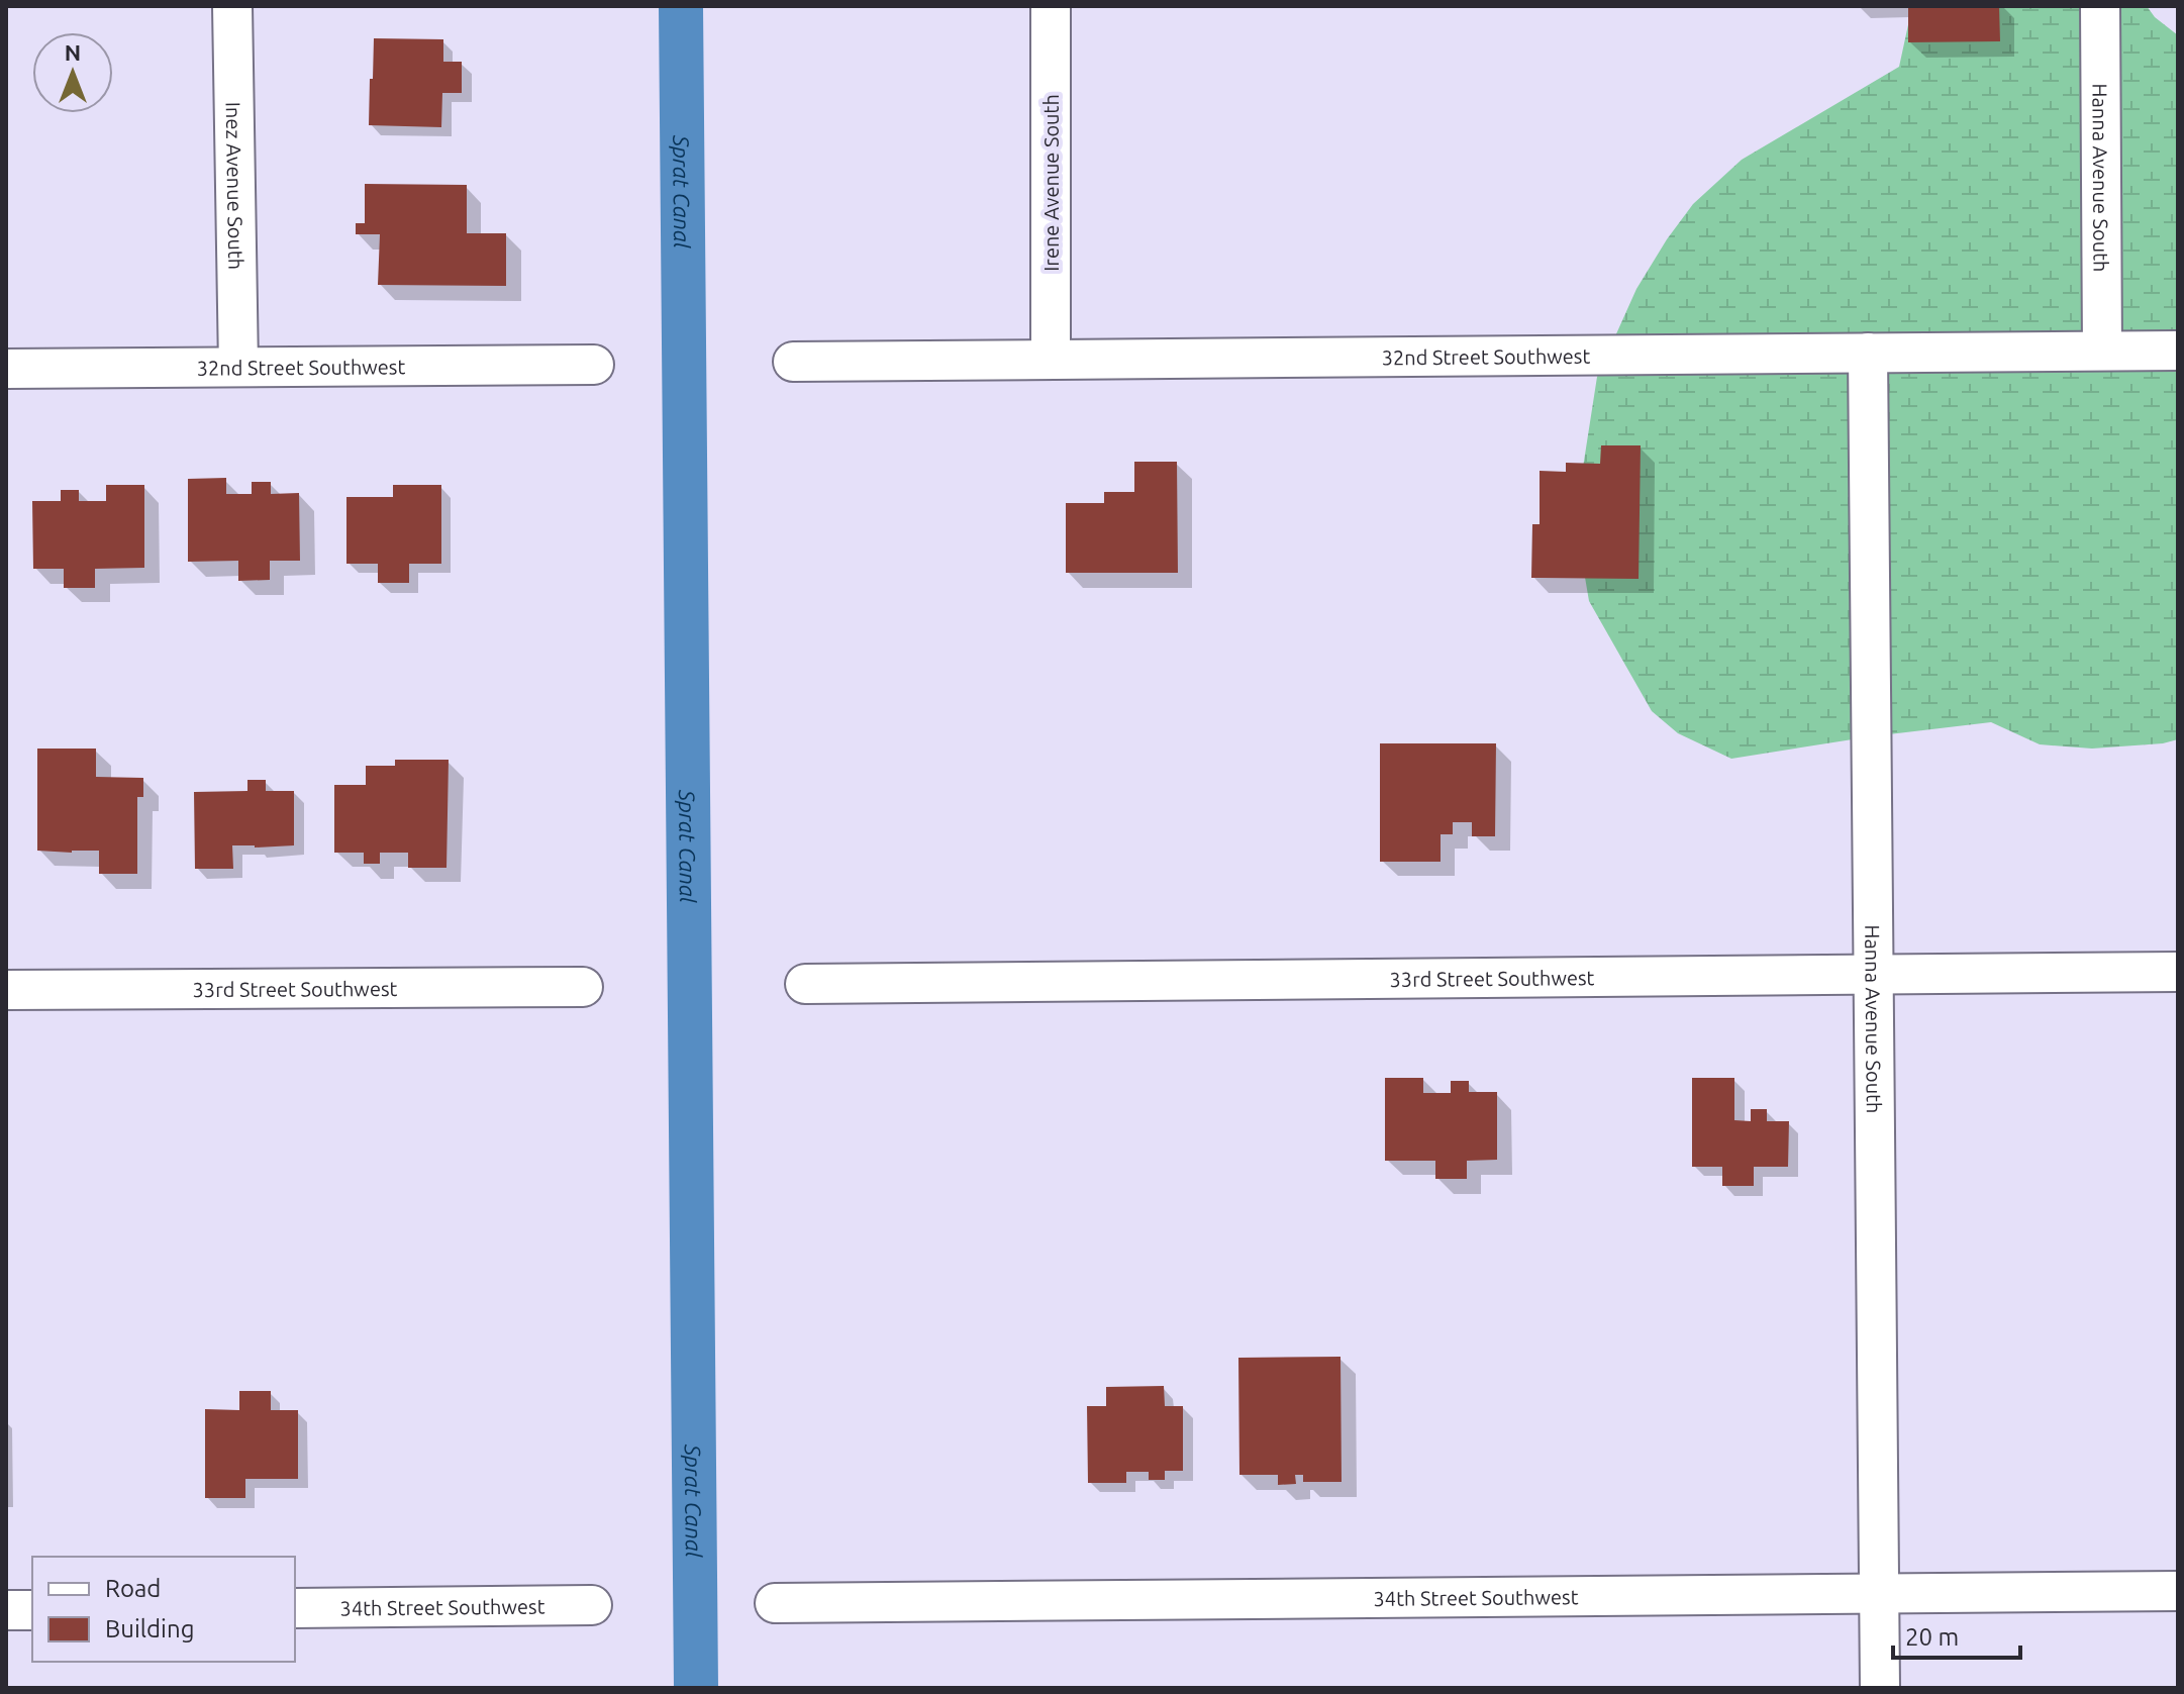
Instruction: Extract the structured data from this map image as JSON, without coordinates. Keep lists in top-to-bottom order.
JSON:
{
  "streets": {
    "street": [
      "Hanna Avenue South",
      "Irene Avenue South",
      "Inez Avenue South",
      "32nd Street Southwest",
      "33rd Street Southwest",
      "34th Street Southwest"
    ]
  },
  "crossings": [
    ["Hanna Avenue South", "32nd Street Southwest"],
    ["Hanna Avenue South", "33rd Street Southwest"],
    ["Hanna Avenue South", "34th Street Southwest"],
    ["Irene Avenue South", "32nd Street Southwest"],
    ["Inez Avenue South", "32nd Street Southwest"]
  ],
  "water": ["Sprat Canal"],
  "legend": ["Road", "Building"],
  "scale_bar": "20 m",
  "north": "top"
}
